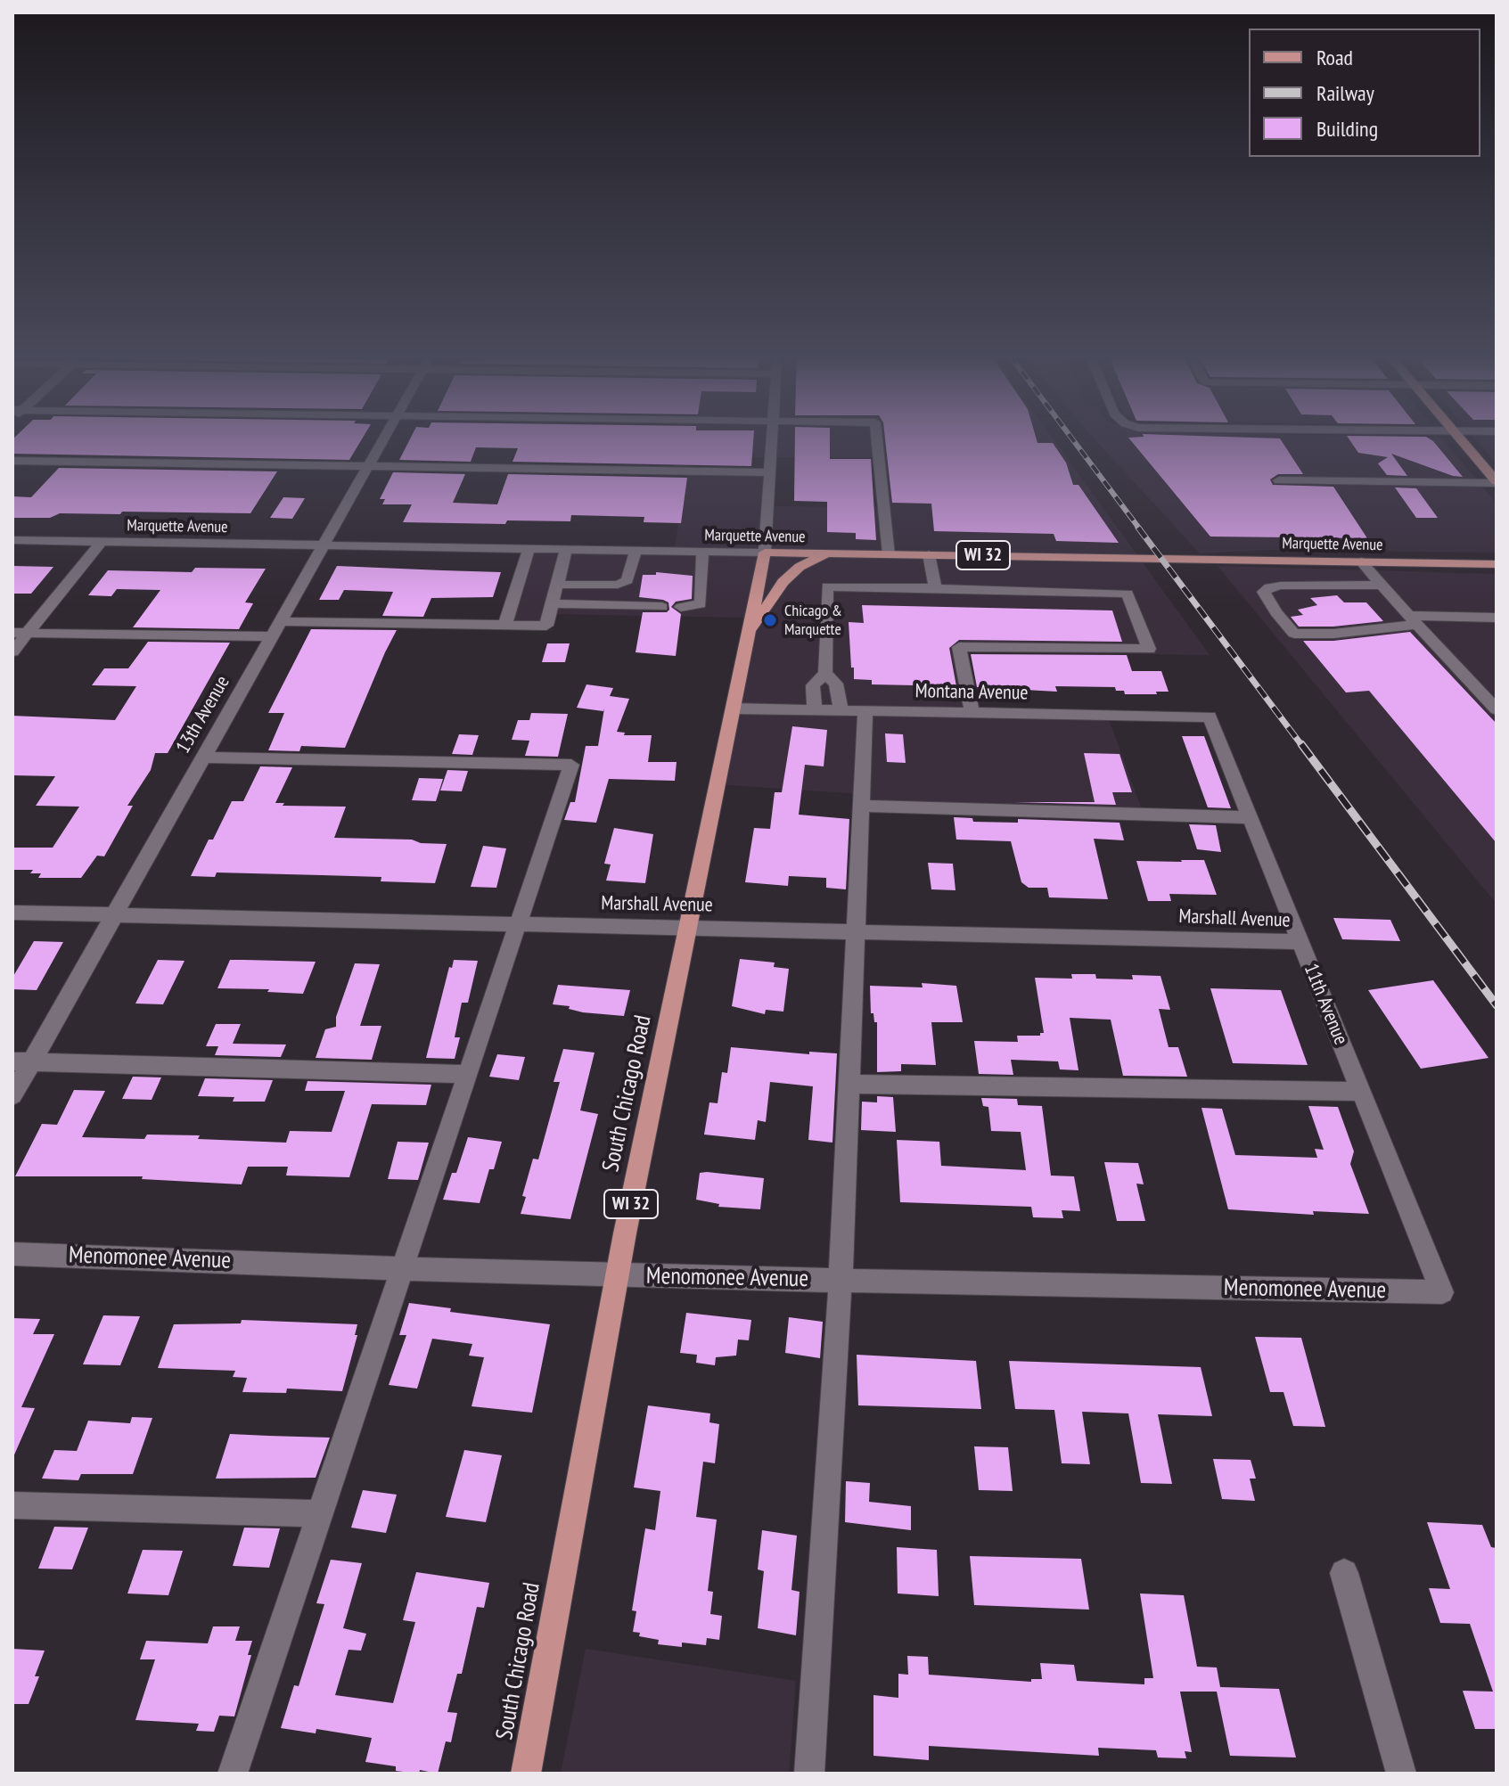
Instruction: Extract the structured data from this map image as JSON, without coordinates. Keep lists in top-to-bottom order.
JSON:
{
  "streets": {
    "main road": ["Marquette Avenue", "WI 32", "South Chicago Road"],
    "street": [
      "Montana Avenue",
      "13th Avenue",
      "Marshall Avenue",
      "11th Avenue",
      "Menomonee Avenue"
    ]
  },
  "crossings": [
    ["Marquette Avenue", "WI 32"],
    ["Marquette Avenue", "13th Avenue"],
    ["Marquette Avenue", "South Chicago Road"],
    ["WI 32", "South Chicago Road"],
    ["Montana Avenue", "11th Avenue"],
    ["Montana Avenue", "South Chicago Road"],
    ["13th Avenue", "Marshall Avenue"],
    ["Marshall Avenue", "11th Avenue"],
    ["Marshall Avenue", "South Chicago Road"],
    ["11th Avenue", "Menomonee Avenue"],
    ["South Chicago Road", "Menomonee Avenue"]
  ],
  "places": ["Chicago & Marquette"],
  "legend": ["Road", "Railway", "Building"]
}
